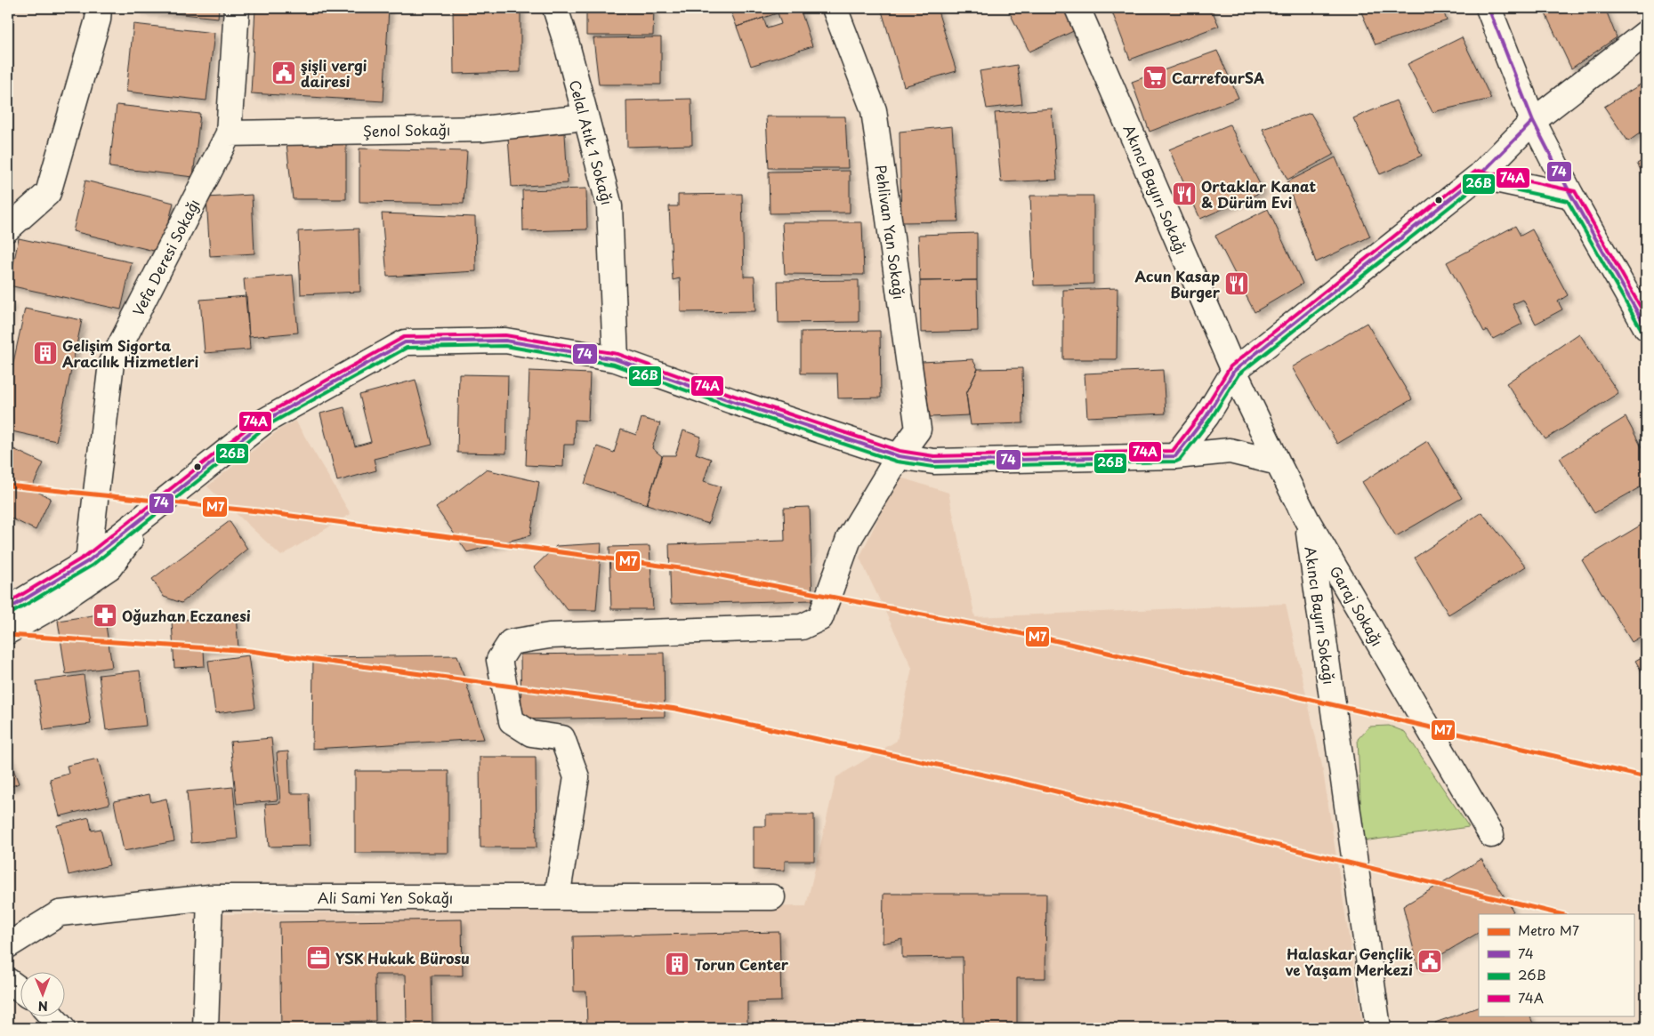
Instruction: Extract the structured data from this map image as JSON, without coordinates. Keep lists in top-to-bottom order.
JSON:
{
  "streets": {
    "street": [
      "Şenol Sokağı",
      "Celal Atık 1 Sokağı",
      "Akıncı Bayırı Sokağı",
      "Pehlivan Yan Sokağı",
      "Vefa Deresi Sokağı",
      "Garaj Sokağı",
      "Ali Sami Yen Sokağı"
    ]
  },
  "crossings": [
    ["Şenol Sokağı", "Celal Atık 1 Sokağı"],
    ["Şenol Sokağı", "Vefa Deresi Sokağı"],
    ["Akıncı Bayırı Sokağı", "Garaj Sokağı"],
    ["Pehlivan Yan Sokağı", "Ali Sami Yen Sokağı"]
  ],
  "places": {
    "public building": ["şişli vergi dairesi", "Halaskar Gençlik ve Yaşam Merkezi"],
    "supermarket": ["CarrefourSA"],
    "restaurant": ["Ortaklar Kanat & Dürüm Evi", "Acun Kasap Burger"],
    "building": ["Gelişim Sigorta Aracılık Hizmetleri", "Torun Center"],
    "pharmacy": ["Oğuzhan Eczanesi"],
    "office": ["YSK Hukuk Bürosu"]
  },
  "lines": [
    "transit line 74",
    "transit line 74A",
    "transit line 26B",
    "metro line M7"
  ],
  "legend": [
    "Metro M7",
    "74",
    "26B",
    "74A"
  ],
  "north": "bottom"
}
